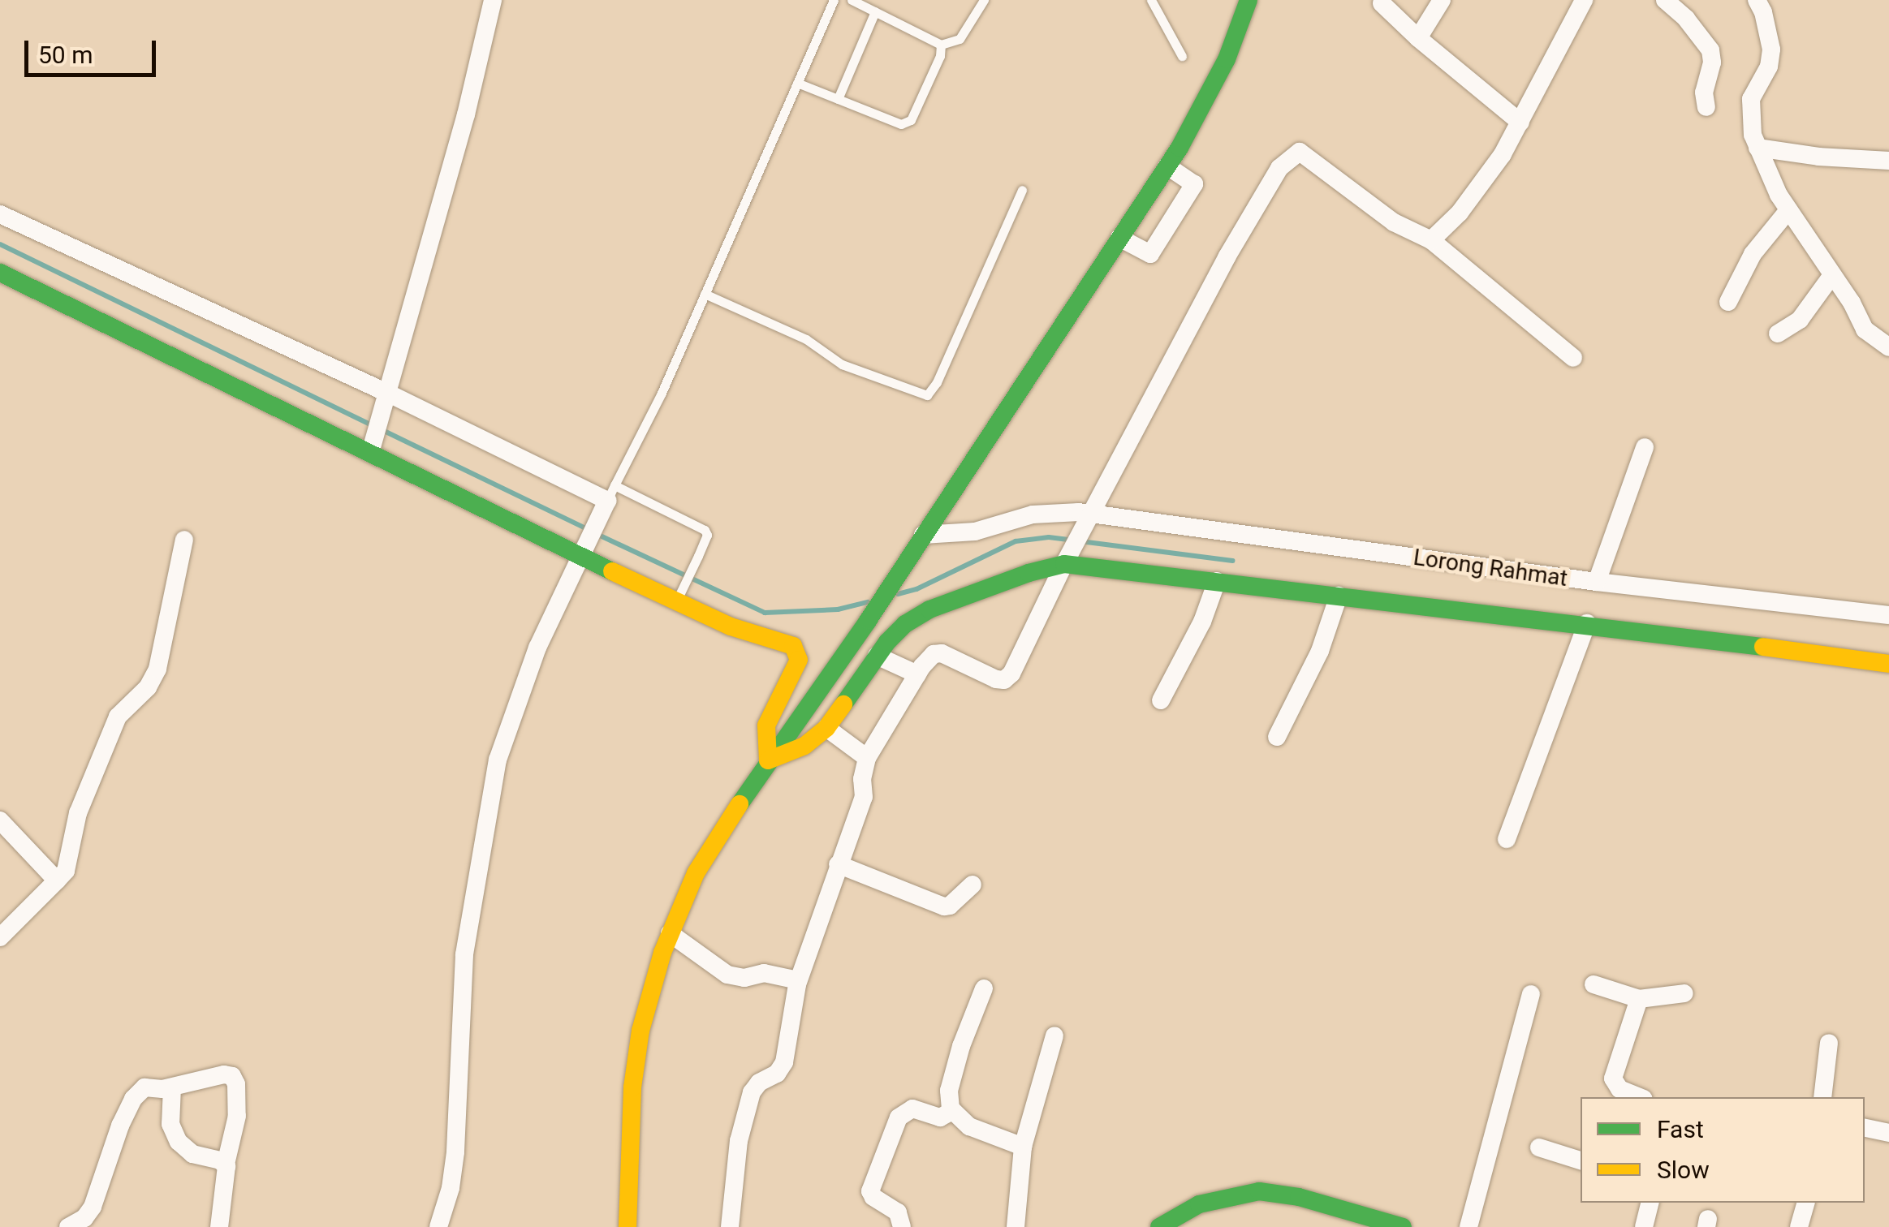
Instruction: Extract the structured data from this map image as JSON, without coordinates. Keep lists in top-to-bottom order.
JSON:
{
  "streets": {
    "street": ["Lorong Rahmat"]
  },
  "legend": ["Fast", "Slow"],
  "scale_bar": "50 m"
}
